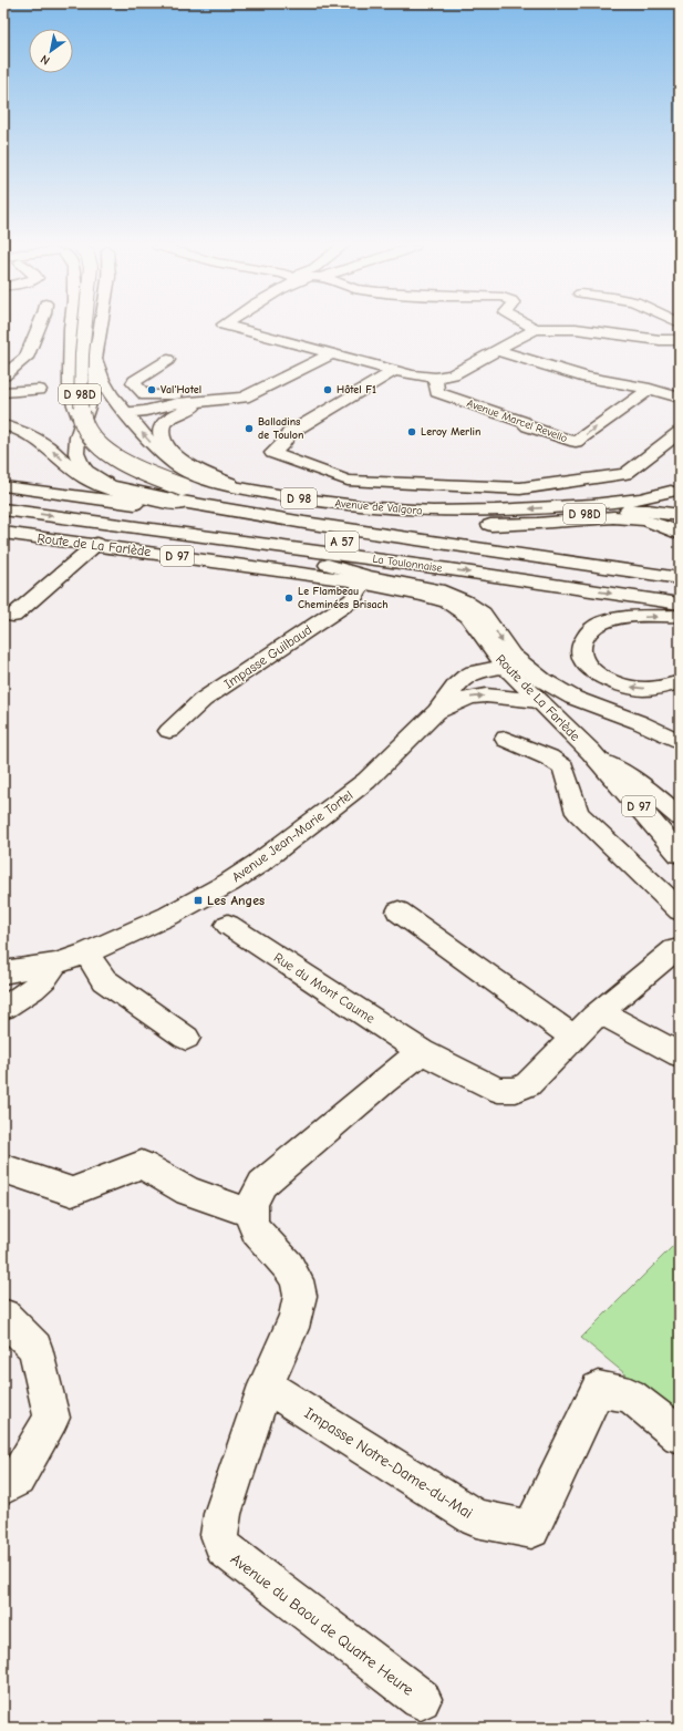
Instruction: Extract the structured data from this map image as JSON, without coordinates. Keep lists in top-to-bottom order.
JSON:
{
  "streets": {
    "main road": [
      "D 98D",
      "Avenue Marcel Revello",
      "D 98",
      "Avenue de Valgora",
      "A 57",
      "Route de La Farlède",
      "D 97",
      "La Toulonnaise",
      "Impasse Guilbaud",
      "Avenue Jean-Marie Tortel",
      "Rue du Mont Caume",
      "Impasse Notre-Dame-du-Mai",
      "Avenue du Baou de Quatre Heure"
    ]
  },
  "crossings": [
    ["Route de La Farlède", "Impasse Guilbaud"],
    ["Route de La Farlède", "Avenue Jean-Marie Tortel"],
    ["Impasse Notre-Dame-du-Mai", "Avenue du Baou de Quatre Heure"]
  ],
  "places": {
    "other": [
      "Val'Hotel",
      "Hôtel F1",
      "Balladins de Toulon",
      "Leroy Merlin",
      "Le Flambeau Cheminées Brisach"
    ],
    "transit": ["Les Anges"]
  },
  "north": "bottom left"
}
